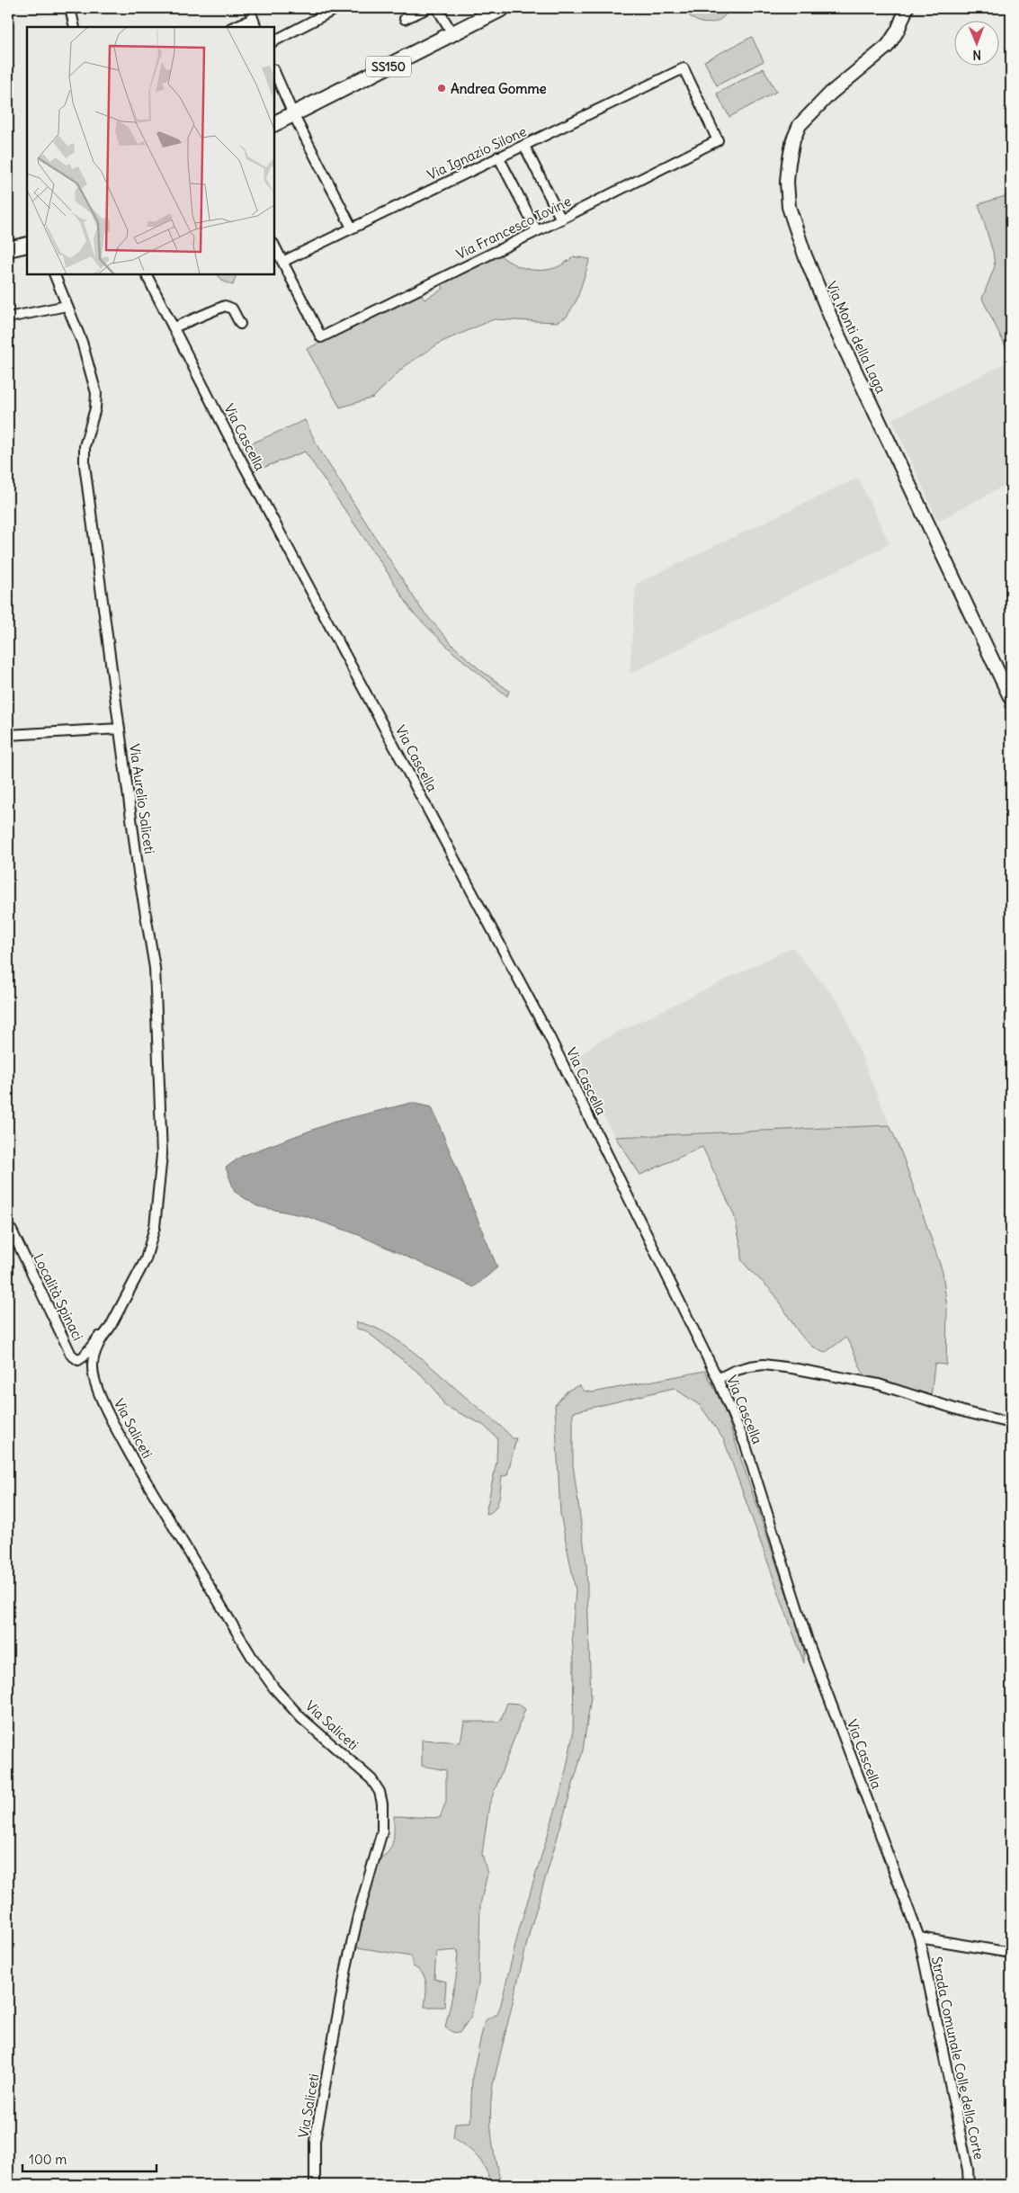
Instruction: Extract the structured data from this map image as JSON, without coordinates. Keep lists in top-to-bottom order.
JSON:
{
  "streets": {
    "main road": ["SS150"],
    "street": [
      "Via Ignazio Silone",
      "Via Francesco Iovine",
      "Via Monti della Laga",
      "Via Cascella",
      "Via Aurelio Saliceti",
      "Località Spinaci",
      "Via Saliceti",
      "Strada Comunale Colle della Corte"
    ]
  },
  "crossings": [
    ["Via Ignazio Silone", "Via Francesco Iovine"],
    ["Via Cascella", "Strada Comunale Colle della Corte"],
    ["Via Aurelio Saliceti", "Località Spinaci"],
    ["Via Aurelio Saliceti", "Via Saliceti"],
    ["Località Spinaci", "Via Saliceti"]
  ],
  "places": ["Andrea Gomme"],
  "scale_bar": "100 m",
  "north": "bottom"
}
